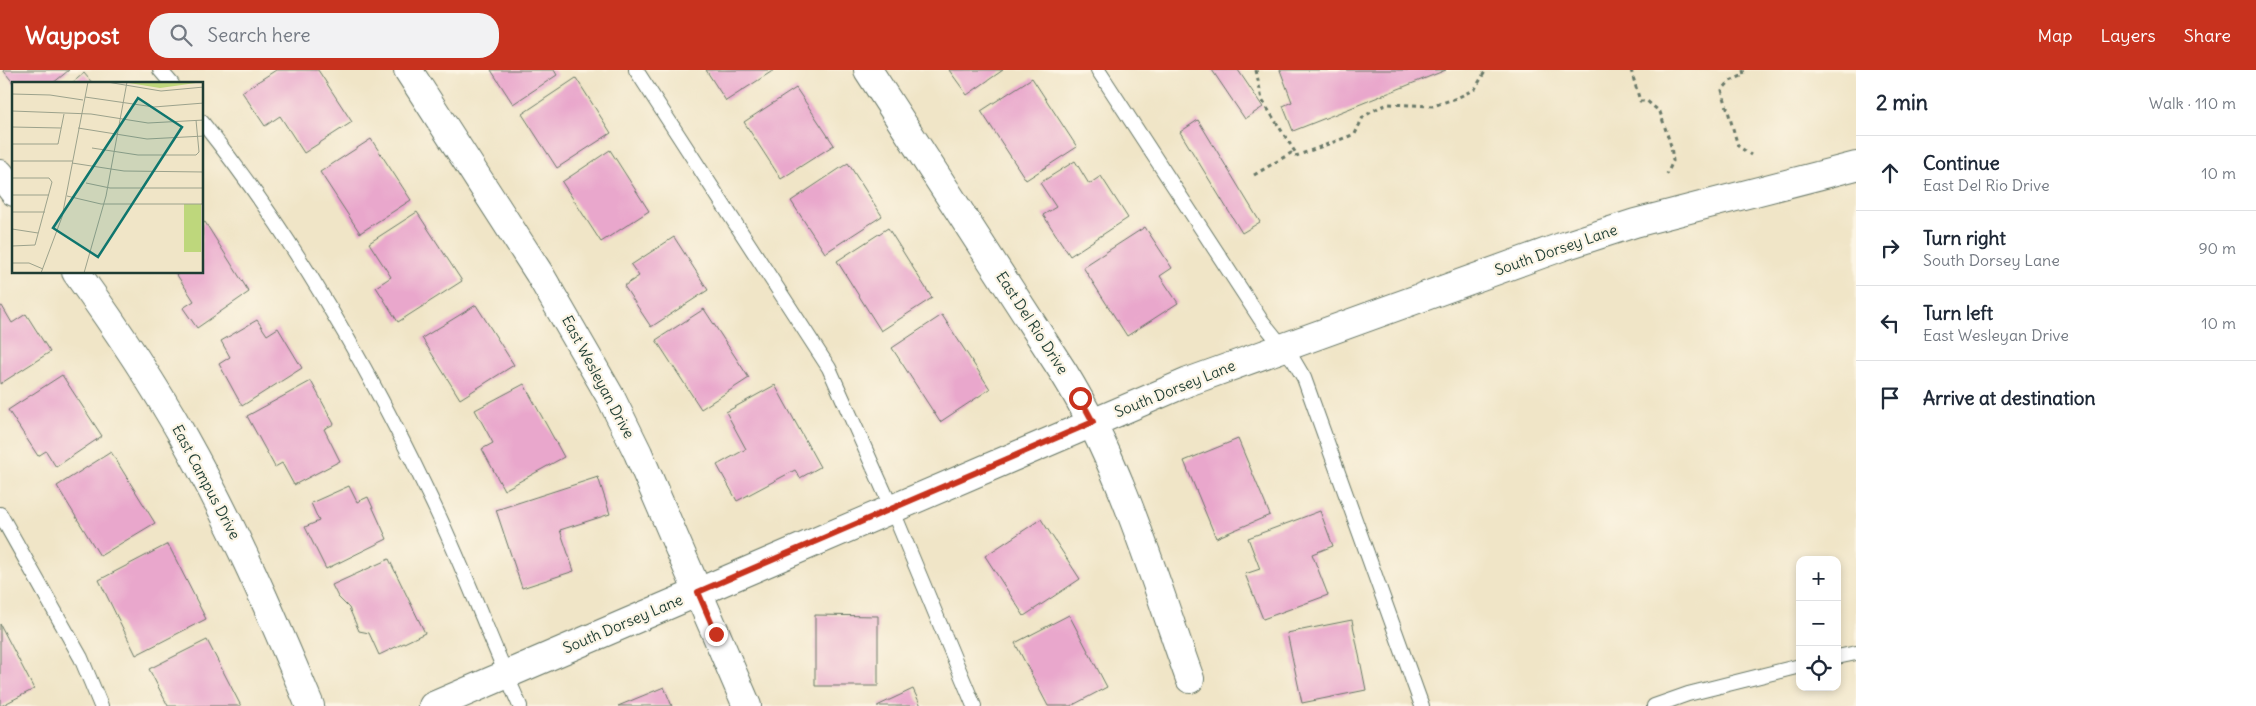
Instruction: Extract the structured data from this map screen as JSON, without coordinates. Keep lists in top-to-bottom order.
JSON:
{
  "streets": {
    "street": [
      "South Dorsey Lane",
      "East Del Rio Drive",
      "East Wesleyan Drive",
      "East Campus Drive"
    ]
  },
  "crossings": [
    ["South Dorsey Lane", "East Del Rio Drive"],
    ["South Dorsey Lane", "East Wesleyan Drive"]
  ],
  "page": {
    "header": "Waypost",
    "search": "Search here",
    "nav": ["Map", "Layers", "Share"],
    "heading": ["2 min", "Walk · 110 m"],
    "list": [
      ["Continue", "East Del Rio Drive", "10 m"],
      ["Turn right", "South Dorsey Lane", "90 m"],
      ["Turn left", "East Wesleyan Drive", "10 m"],
      "Arrive at destination"
    ],
    "map_buttons": ["+", "−"]
  }
}
